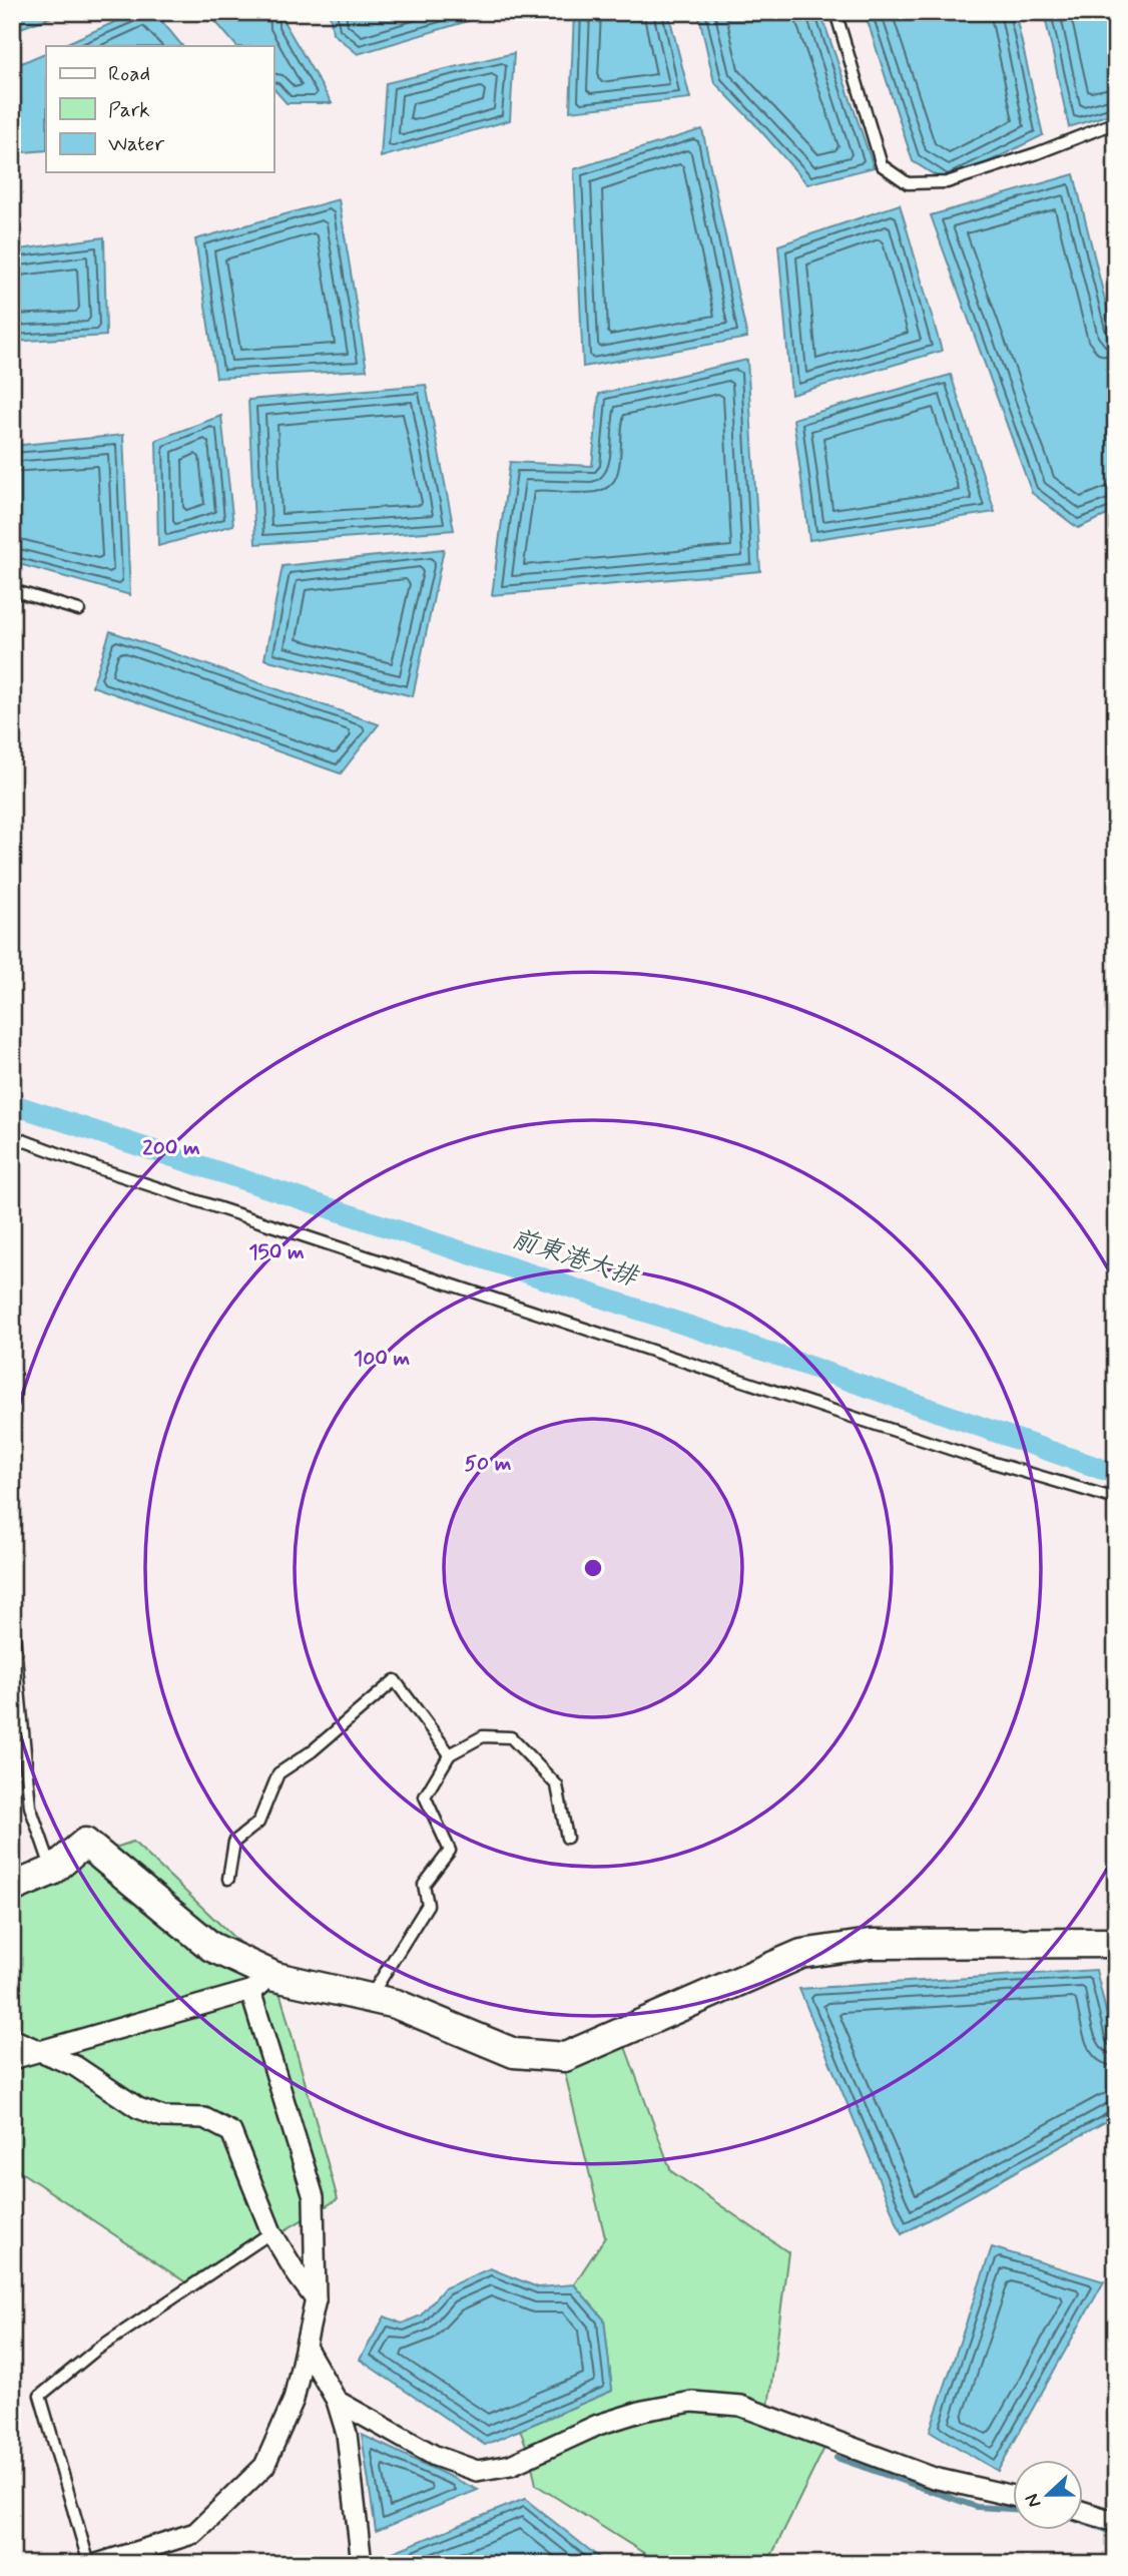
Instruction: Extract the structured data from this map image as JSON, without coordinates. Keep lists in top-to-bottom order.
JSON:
{
  "water": ["前東港大排"],
  "legend": ["Road", "Park", "Water"],
  "north": "left",
  "rings": [
    "200 m",
    "150 m",
    "100 m",
    "50 m"
  ]
}
